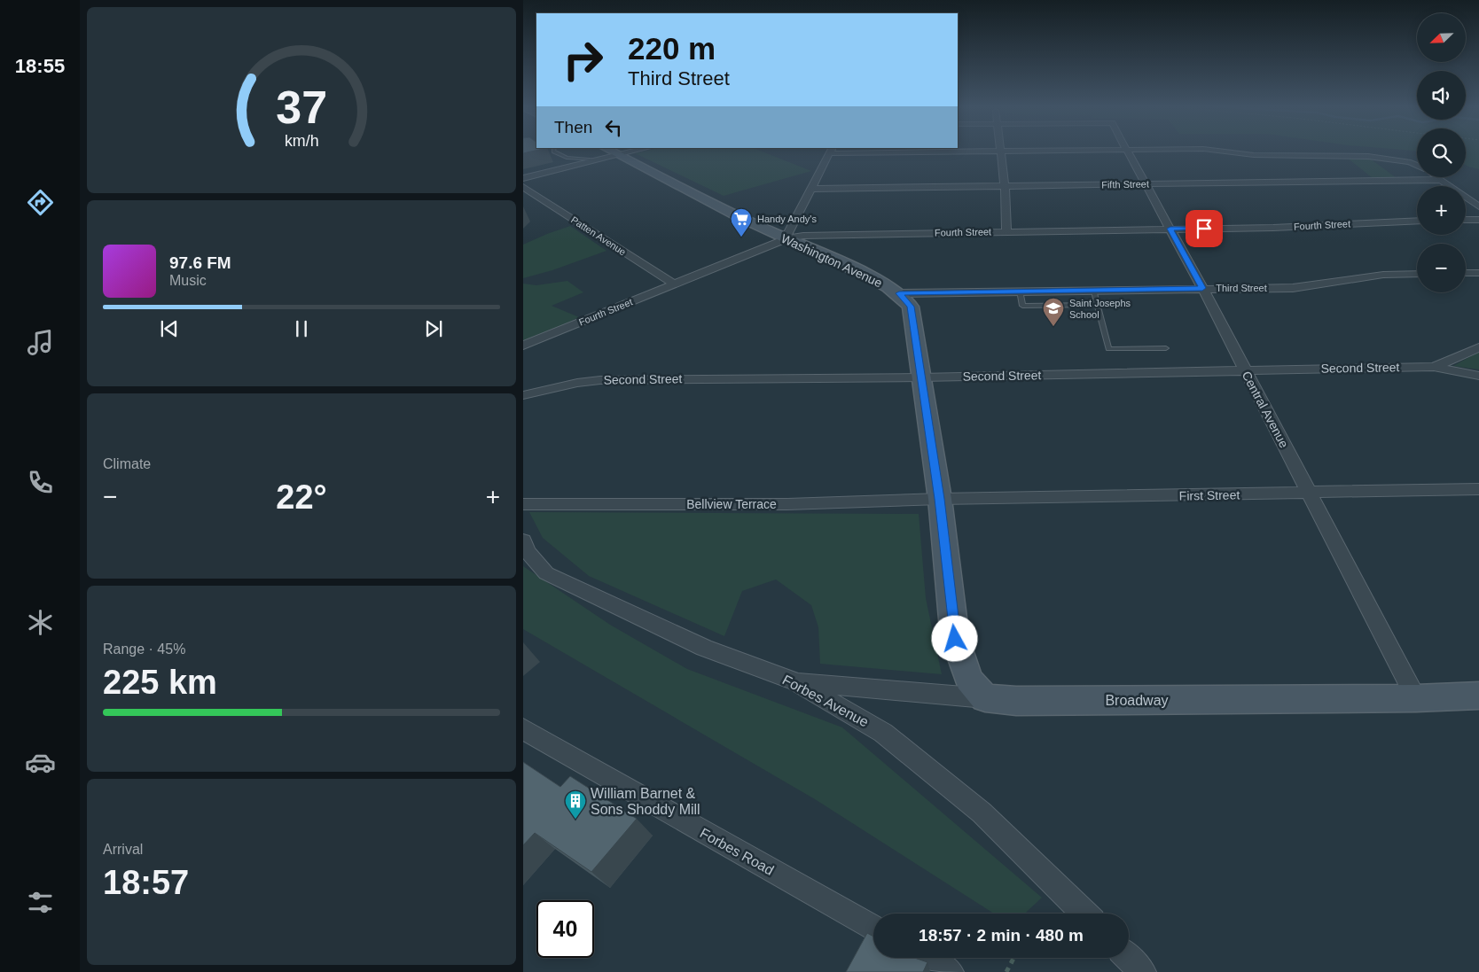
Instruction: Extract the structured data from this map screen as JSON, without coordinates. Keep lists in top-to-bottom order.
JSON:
{
  "streets": {
    "street": [
      "Fifth Street",
      "Fourth Street",
      "Patten Avenue",
      "Washington Avenue",
      "Third Street",
      "Second Street",
      "Central Avenue",
      "First Street",
      "Bellview Terrace",
      "Broadway",
      "Forbes Avenue",
      "Forbes Road"
    ]
  },
  "crossings": [
    ["Fifth Street", "Central Avenue"],
    ["Fourth Street", "Patten Avenue"],
    ["Fourth Street", "Washington Avenue"],
    ["Fourth Street", "Central Avenue"],
    ["Washington Avenue", "Third Street"],
    ["Washington Avenue", "Second Street"],
    ["Washington Avenue", "First Street"],
    ["Washington Avenue", "Bellview Terrace"],
    ["Washington Avenue", "Broadway"],
    ["Third Street", "Central Avenue"],
    ["Second Street", "Central Avenue"],
    ["Central Avenue", "First Street"],
    ["Central Avenue", "Broadway"],
    ["First Street", "Bellview Terrace"],
    ["Broadway", "Forbes Avenue"]
  ],
  "places": {
    "supermarket": ["Handy Andy's"],
    "school or university": ["Saint Josephs School"],
    "building": ["William Barnet & Sons Shoddy Mill"]
  },
  "north": "bottom left",
  "page": {
    "tabs": "18:55",
    "map_buttons": ["+", "−"],
    "turn": ["220 m", "Third Street"],
    "then": "Then",
    "song": ["97.6 FM", "Music"],
    "tile": [
      "Climate",
      ["Range · 45%", "225 km"],
      ["Arrival", "18:57"]
    ],
    "heat": ["−", "22°", "+"],
    "limit": "40",
    "trip": "18:57 · 2 min · 480 m",
    "gauge": ["37", "km/h"]
  }
}
